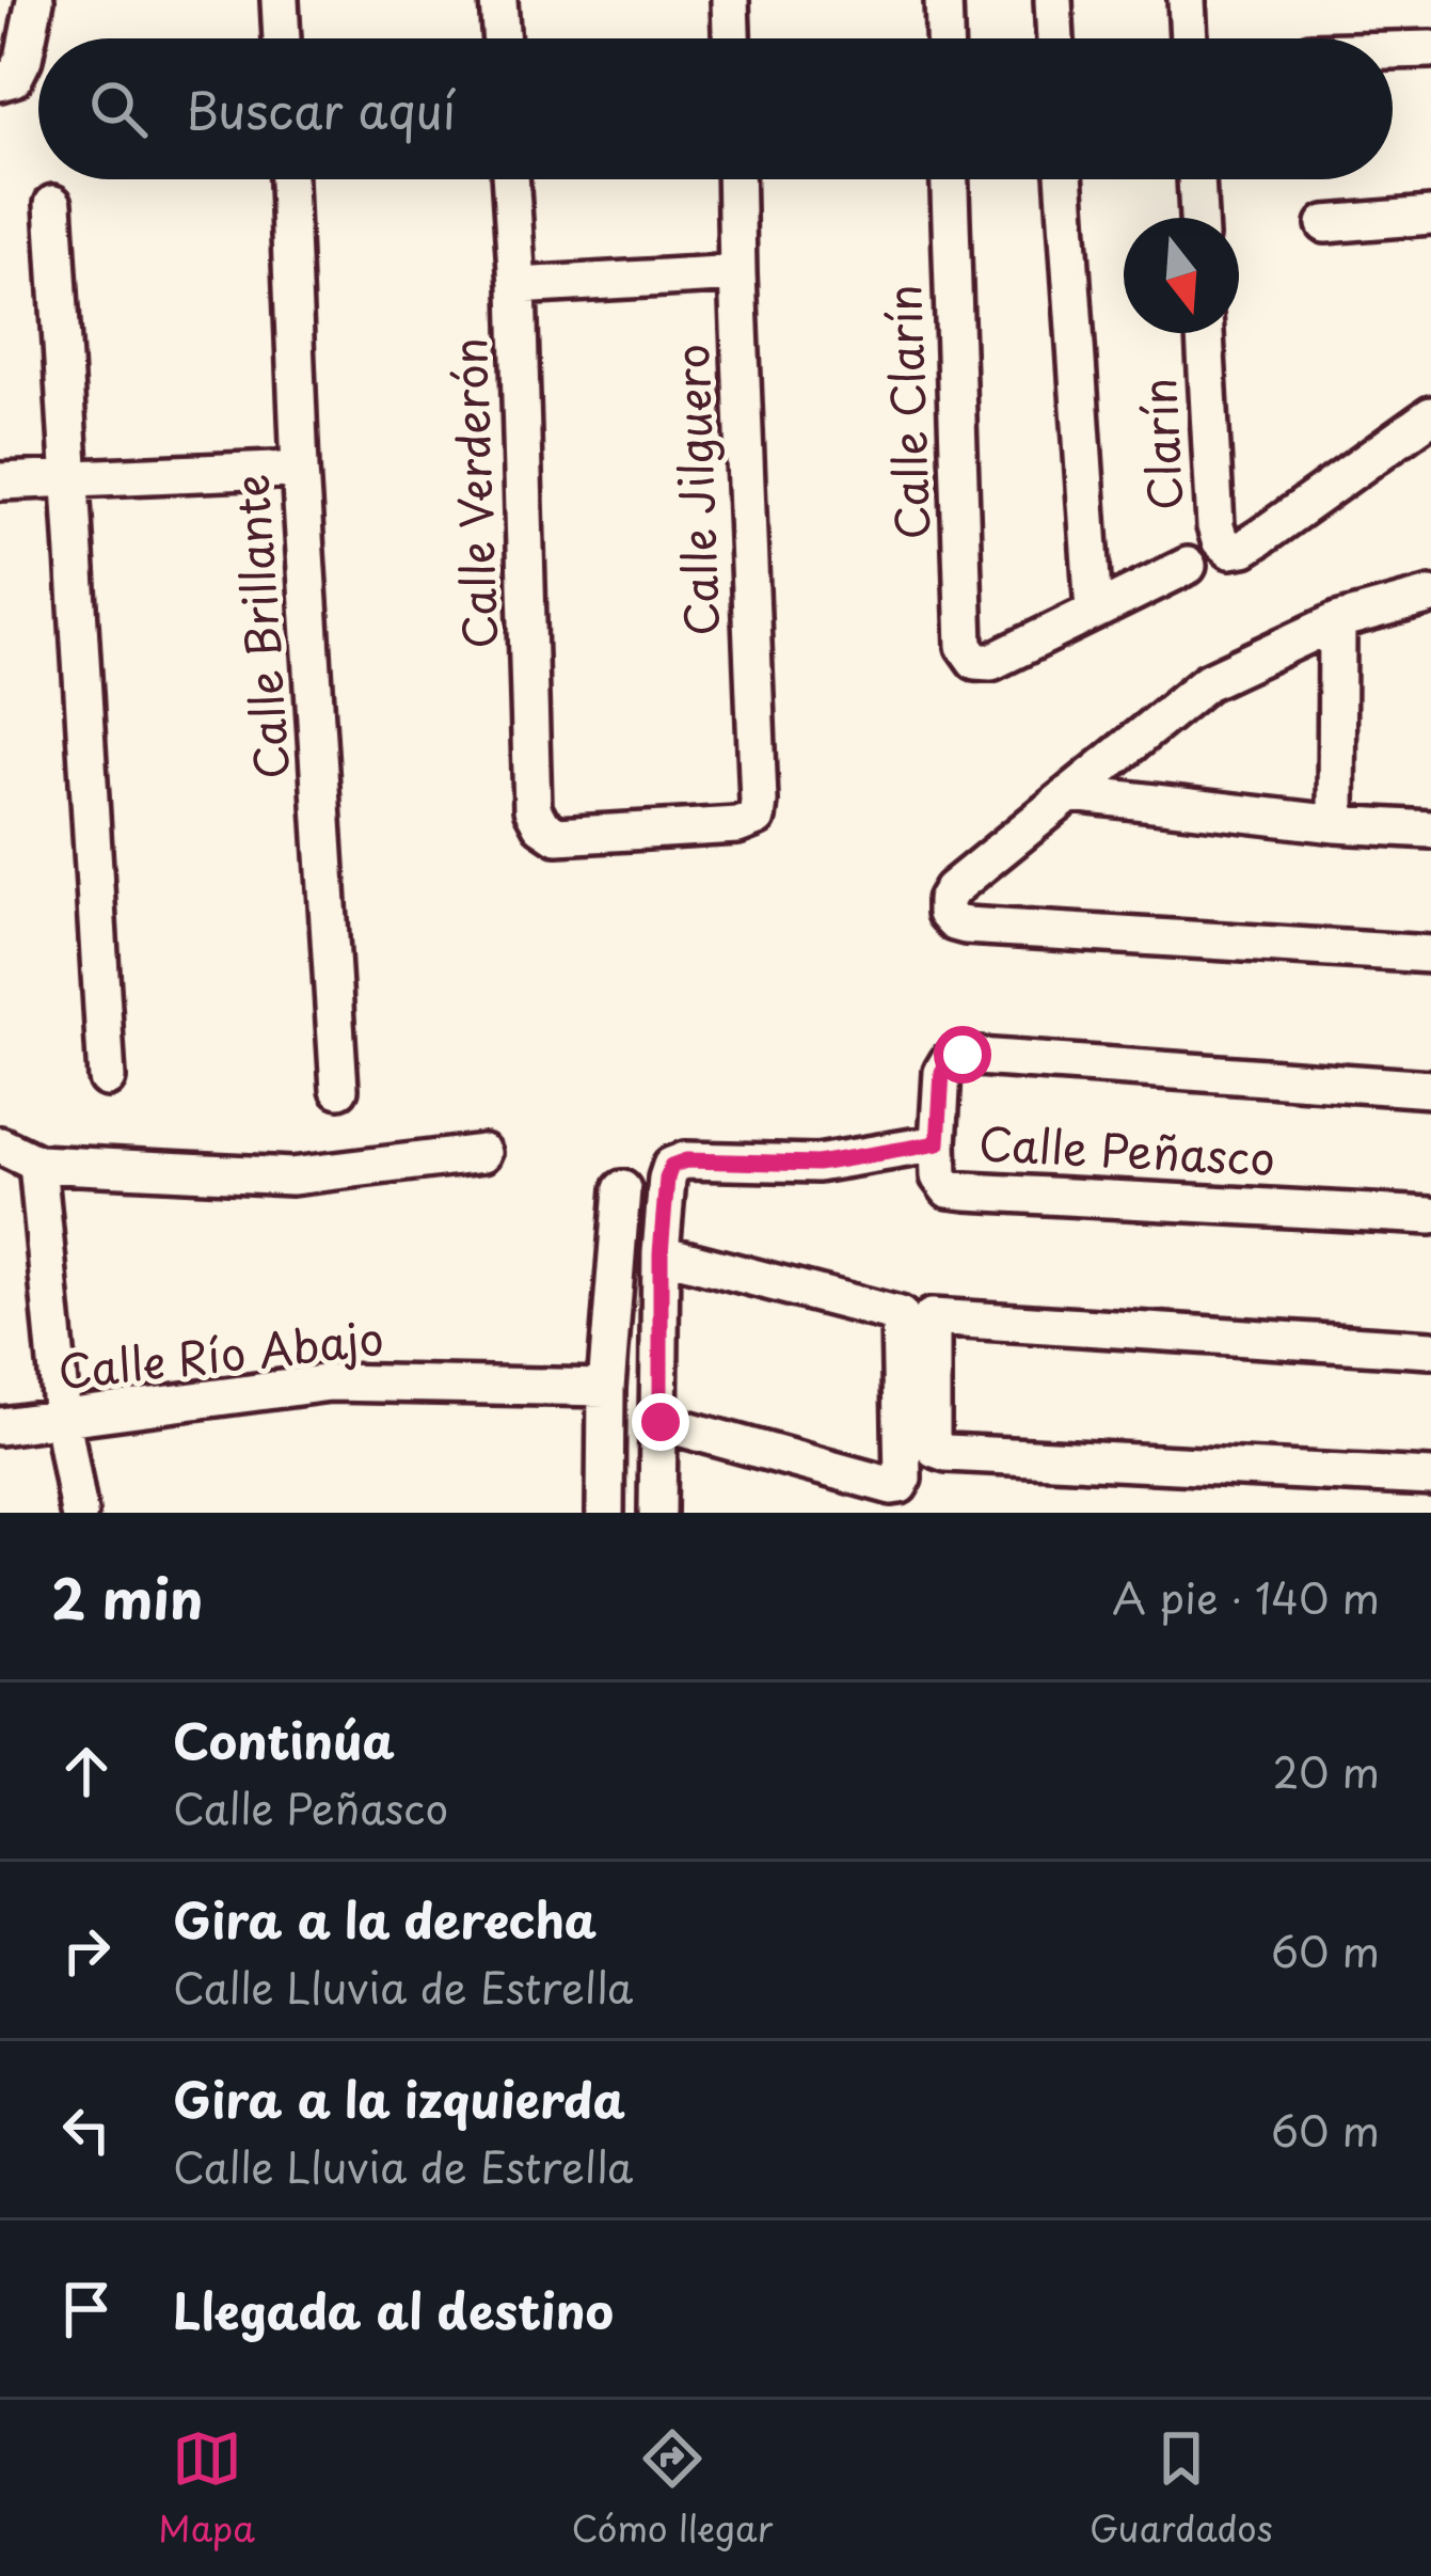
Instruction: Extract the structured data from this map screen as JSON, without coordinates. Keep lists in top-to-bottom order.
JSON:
{
  "streets": {
    "street": [
      "Calle Clarín",
      "Clarín",
      "Calle Jilguero",
      "Calle Verderón",
      "Calle Brillante",
      "Calle Peñasco",
      "Calle Río Abajo"
    ]
  },
  "crossings": [
    ["Calle Clarín", "Clarín"],
    ["Calle Jilguero", "Calle Verderón"]
  ],
  "north": "bottom",
  "page": {
    "search": "Buscar aquí",
    "heading": ["2 min", "A pie · 140 m"],
    "list": [
      ["Continúa", "Calle Peñasco", "20 m"],
      ["Gira a la derecha", "Calle Lluvia de Estrella", "60 m"],
      ["Gira a la izquierda", "Calle Lluvia de Estrella", "60 m"],
      "Llegada al destino"
    ],
    "nav": ["Mapa", "Cómo llegar", "Guardados"]
  }
}
